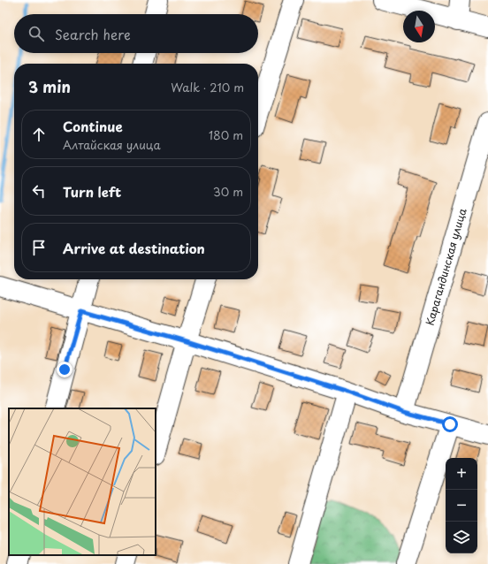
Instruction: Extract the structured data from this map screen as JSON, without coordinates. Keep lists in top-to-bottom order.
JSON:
{
  "streets": {
    "street": ["Карагандинская улица"]
  },
  "north": "bottom",
  "page": {
    "search": "Search here",
    "heading": ["3 min", "Walk · 210 m"],
    "list": [
      ["Continue", "Алтайская улица", "180 m"],
      ["Turn left", "30 m"],
      "Arrive at destination"
    ],
    "map_buttons": ["+", "−"]
  }
}
